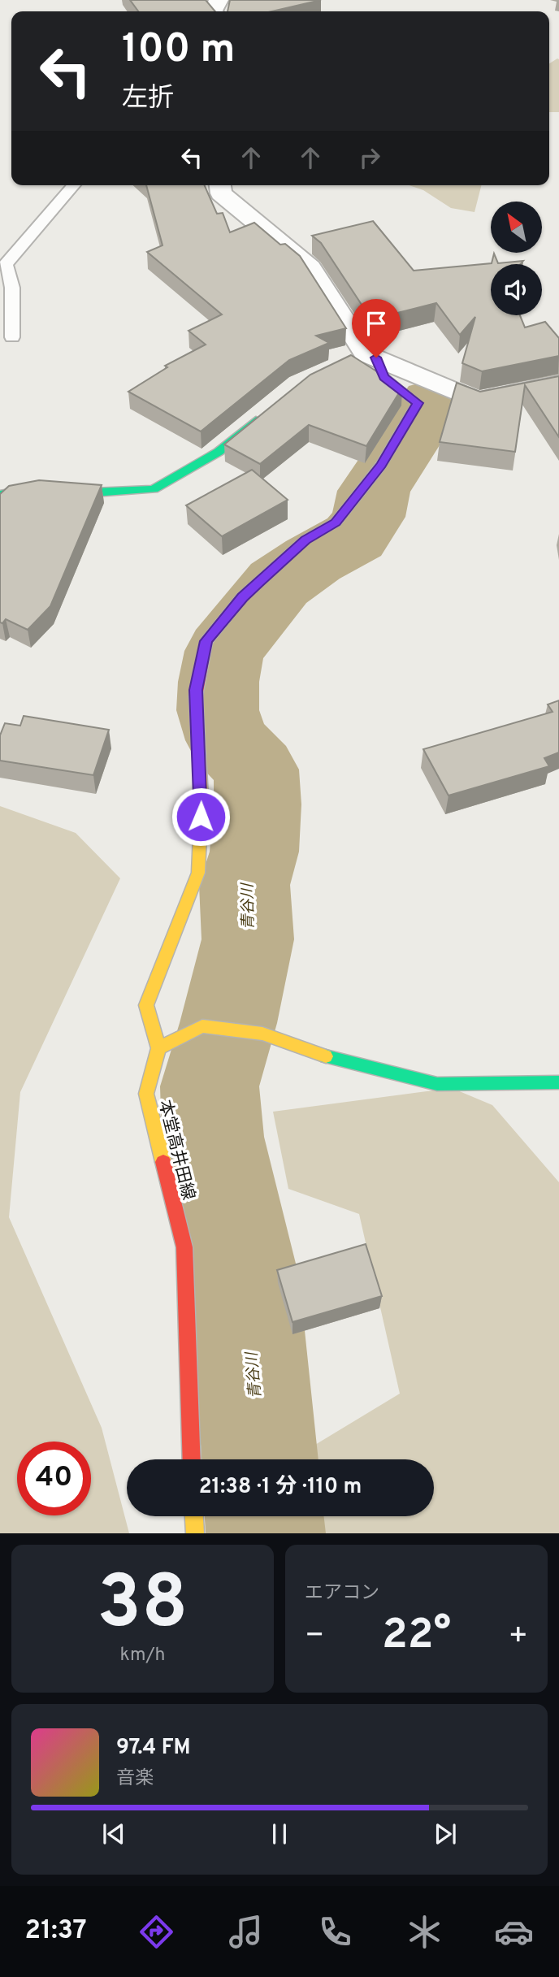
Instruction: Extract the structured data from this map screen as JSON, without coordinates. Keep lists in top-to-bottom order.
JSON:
{
  "streets": {
    "street": ["本堂高井田線"]
  },
  "water": ["青谷川"],
  "north": "top left",
  "page": {
    "turn": ["100 m", "左折"],
    "limit": "40",
    "trip": "21:38 · 1 分 · 110 m",
    "tile": [
      ["38", "km/h"],
      "エアコン"
    ],
    "heat": ["−", "22°", "+"],
    "song": ["97.4 FM", "音楽"],
    "tabs": "21:37"
  }
}
